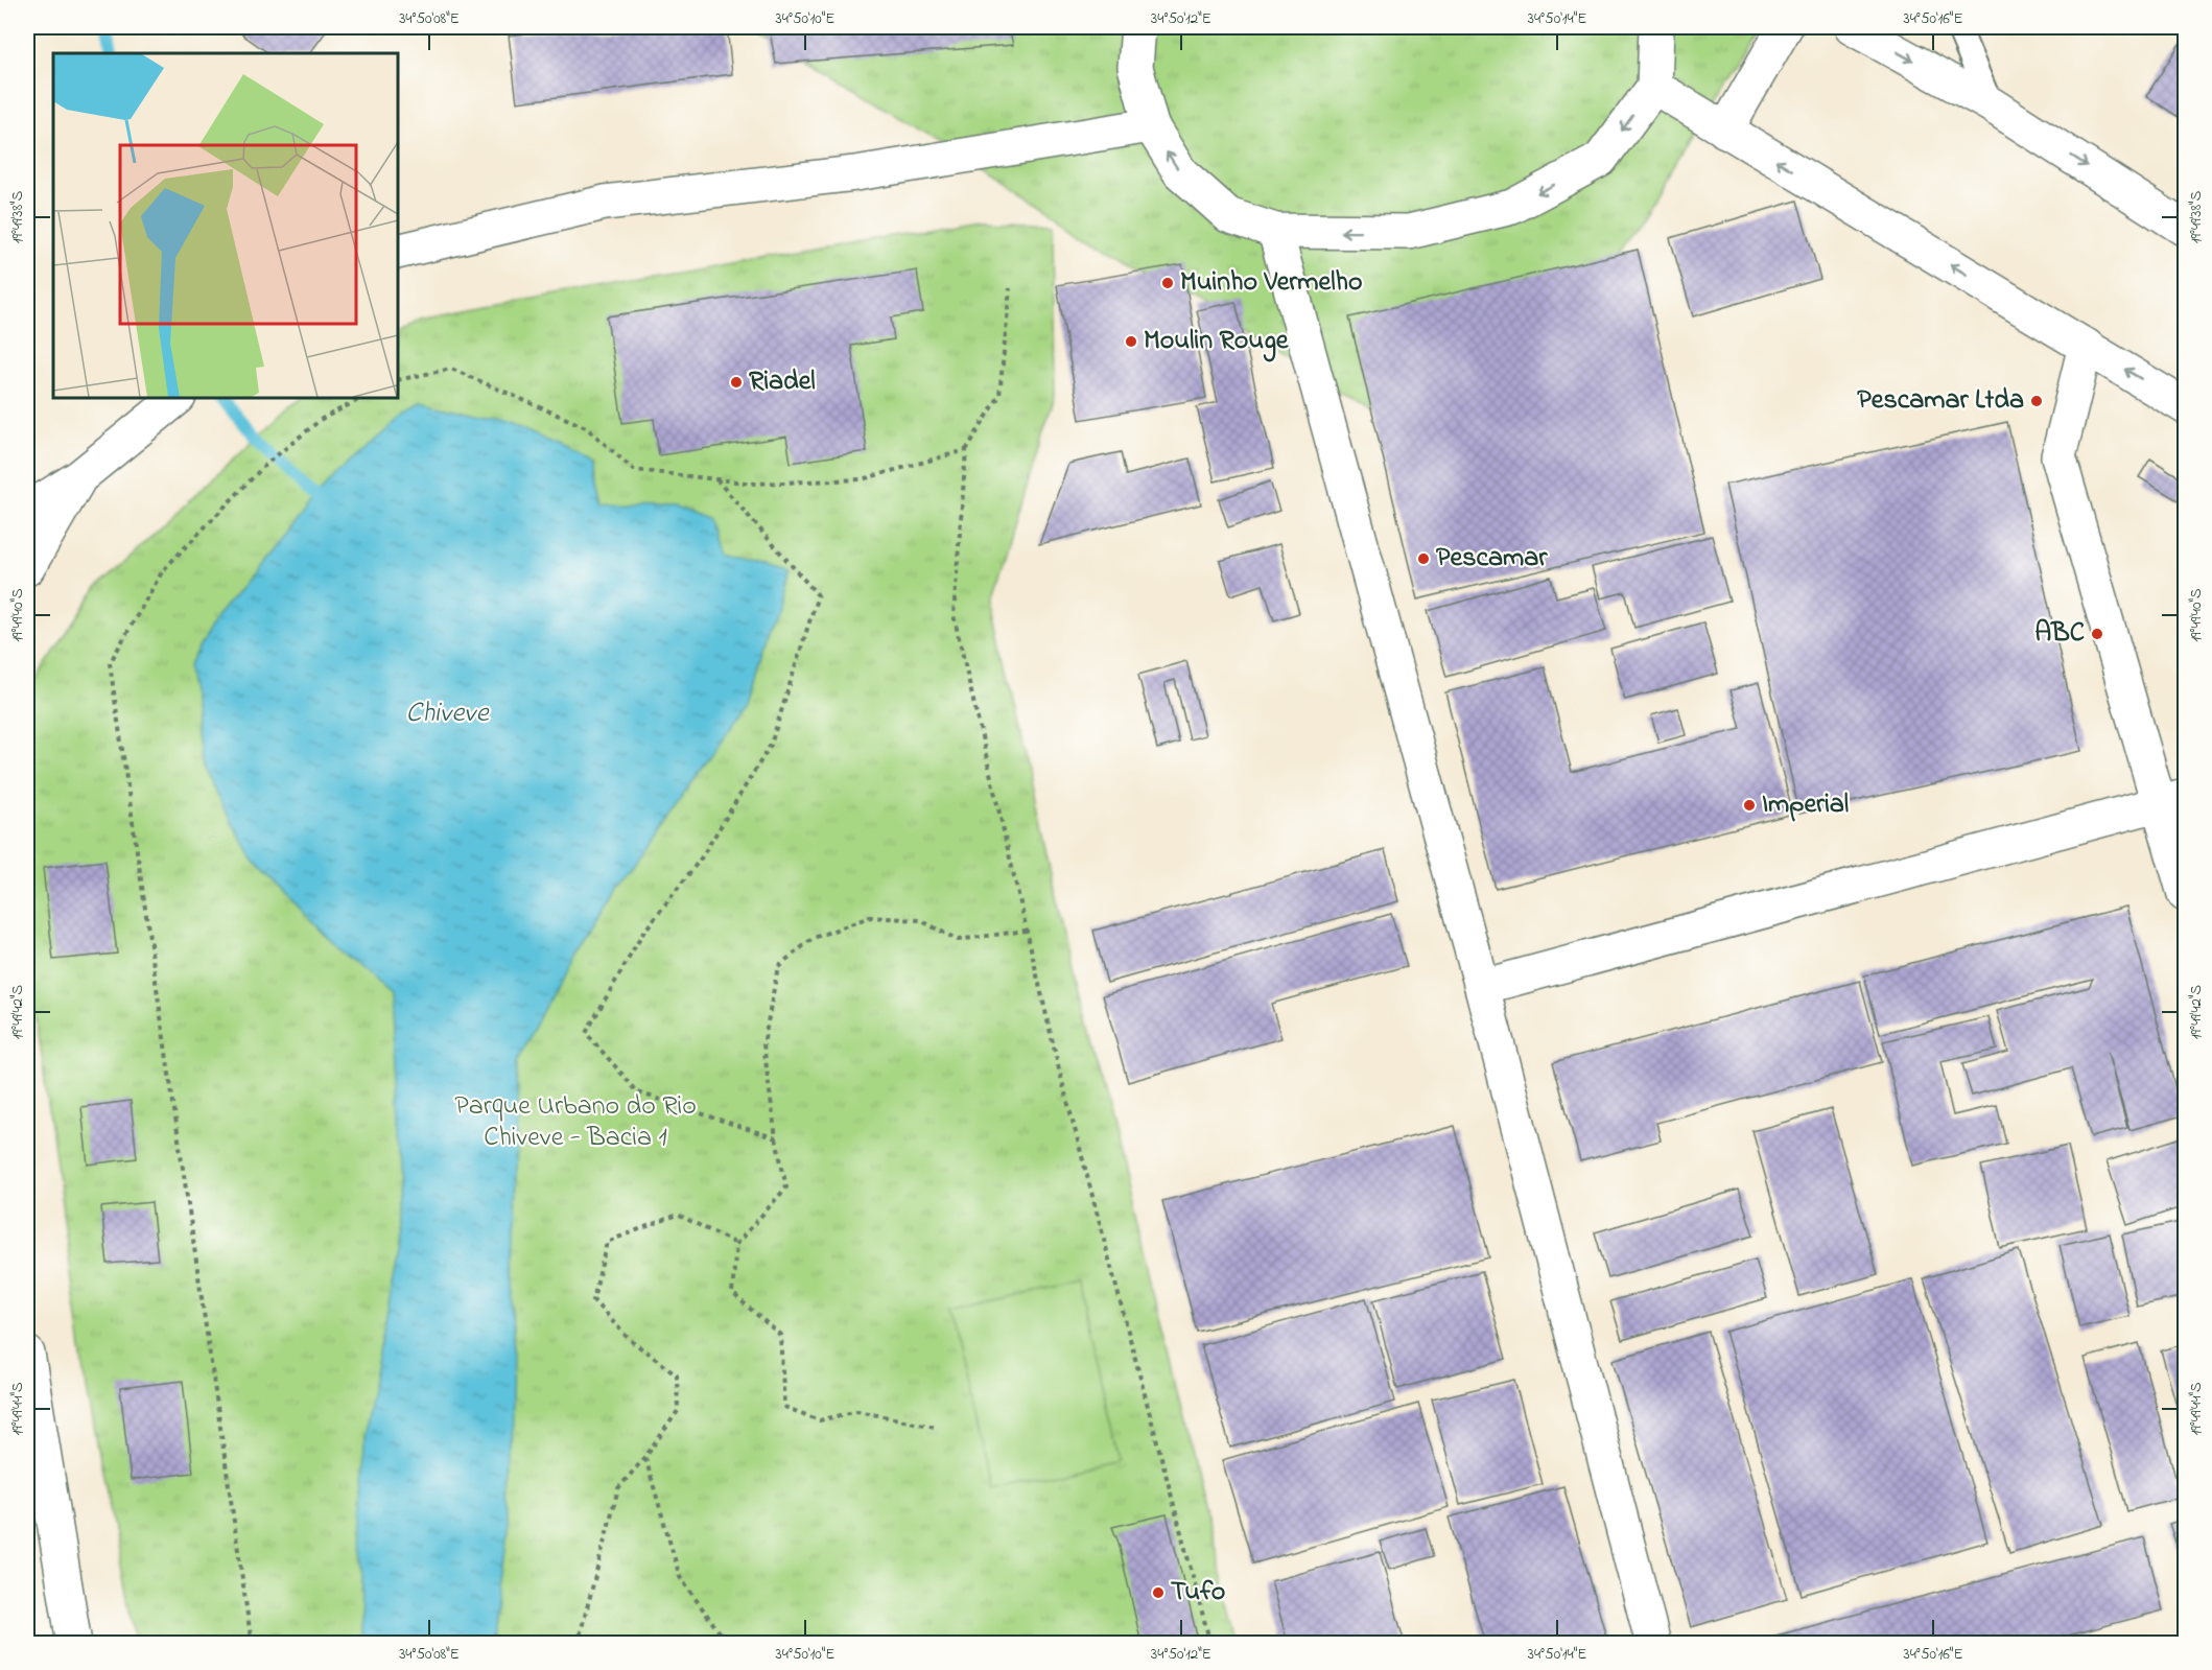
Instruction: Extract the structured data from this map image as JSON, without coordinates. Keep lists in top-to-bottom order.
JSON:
{
  "water": ["Chiveve"],
  "parks": ["Parque Urbano do Rio Chiveve - Bacia 1"],
  "places": [
    "Muinho Vermelho",
    "Moulin Rouge",
    "Riadel",
    "Pescamar Ltda",
    "Pescamar",
    "ABC",
    "Imperial",
    "Tufo"
  ],
  "coordinates": [
    "34°50'08\"E",
    "34°50'10\"E",
    "34°50'12\"E",
    "34°50'14\"E",
    "34°50'16\"E",
    "19°49'38\"S",
    "19°49'40\"S",
    "19°49'42\"S",
    "19°49'44\"S"
  ]
}
